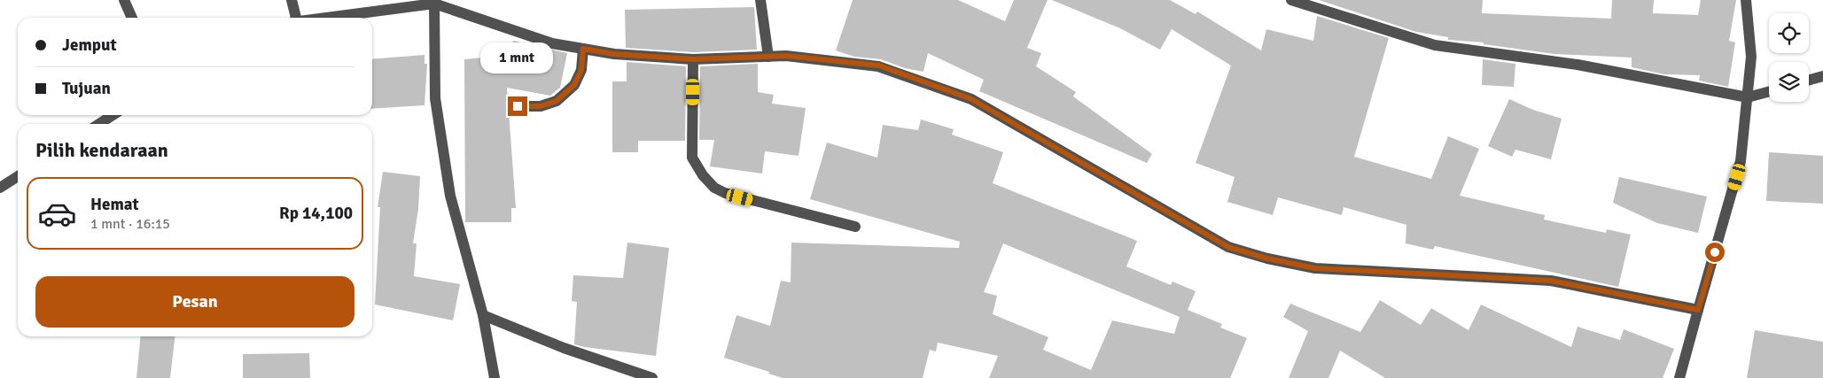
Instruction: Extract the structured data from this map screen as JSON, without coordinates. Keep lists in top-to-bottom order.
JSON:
{
  "page": {
    "banner": ["Jemput", "Tujuan"],
    "bubble": "1 mnt",
    "heading": "Pilih kendaraan",
    "list": [
      {
        "name": "Hemat",
        "note": "1 mnt · 16:15",
        "value": "Rp 14,100"
      }
    ],
    "buttons": "Pesan"
  }
}
